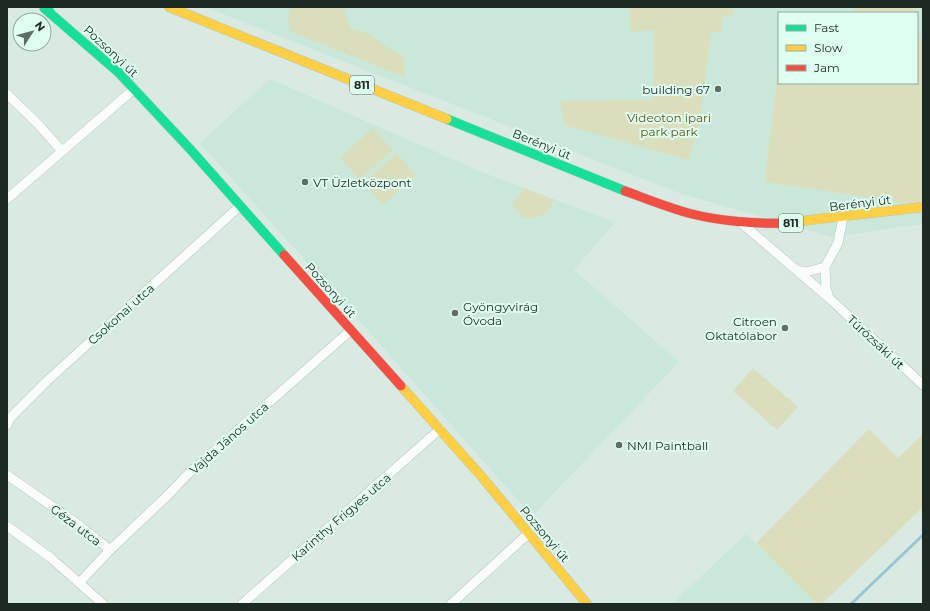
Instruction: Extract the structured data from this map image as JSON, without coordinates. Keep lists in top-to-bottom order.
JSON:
{
  "streets": {
    "street": [
      "Pozsonyi út",
      "811",
      "Berényi út",
      "Csokonai utca",
      "Túrózsáki út",
      "Vajda János utca",
      "Karinthy Frigyes utca",
      "Géza utca"
    ]
  },
  "crossings": [
    ["Pozsonyi út", "Csokonai utca"],
    ["Pozsonyi út", "Vajda János utca"],
    ["Pozsonyi út", "Karinthy Frigyes utca"],
    ["Berényi út", "Túrózsáki út"],
    ["Vajda János utca", "Géza utca"]
  ],
  "parks": ["Videoton ipari park park"],
  "places": [
    "building 67",
    "VT Üzletközpont",
    "Gyöngyvirág Óvoda",
    "Citroen Oktatólabor",
    "NMI Paintball"
  ],
  "legend": ["Fast", "Slow", "Jam"],
  "north": "top right"
}
